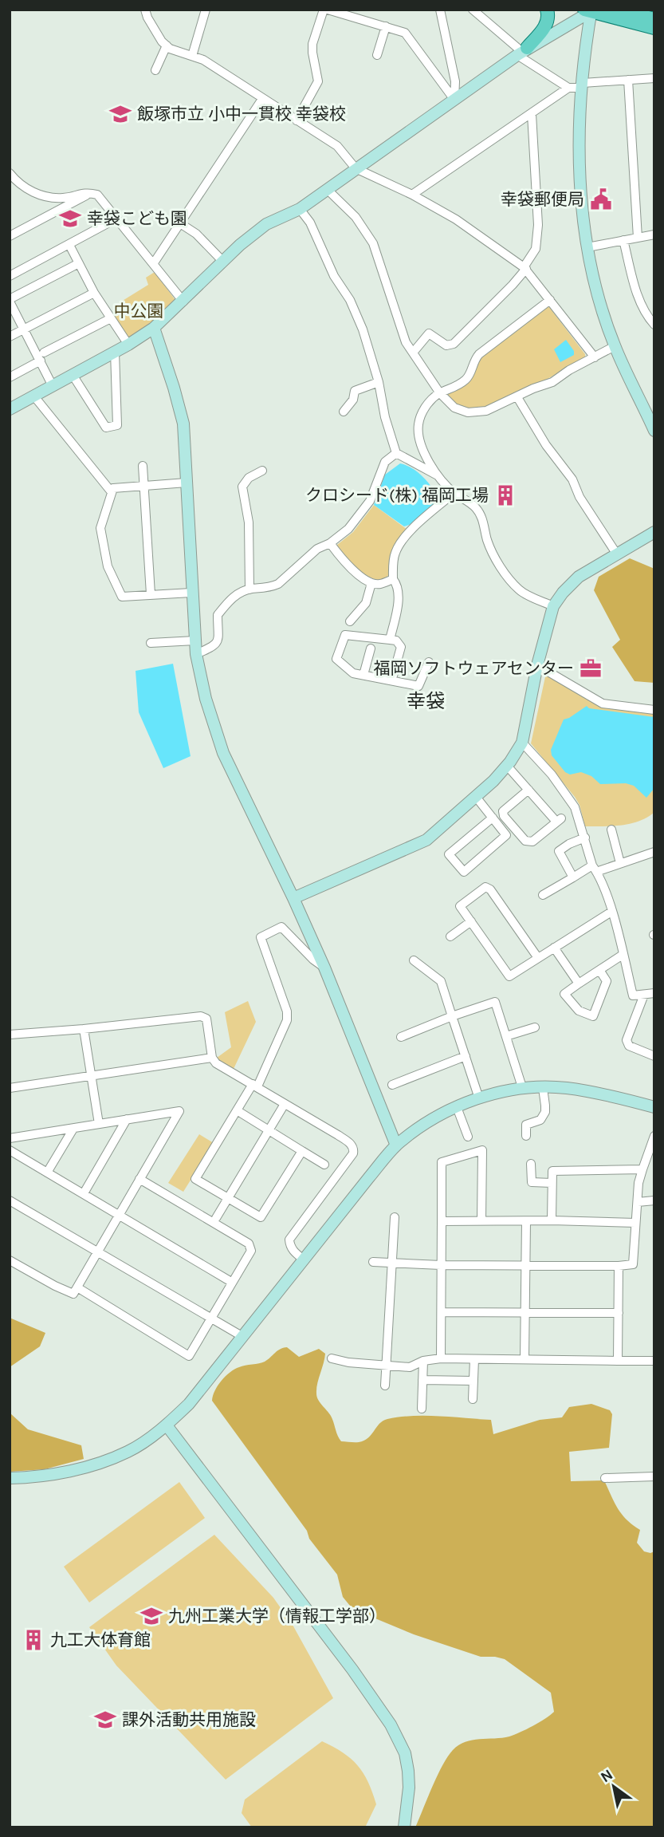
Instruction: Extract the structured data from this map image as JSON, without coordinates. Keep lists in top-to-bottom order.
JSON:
{
  "districts": ["幸袋"],
  "parks": ["中公園"],
  "places": {
    "school or university": [
      "飯塚市立 小中一貫校 幸袋校",
      "幸袋こども園",
      "九州工業大学（情報工学部）",
      "課外活動共用施設"
    ],
    "public building": ["幸袋郵便局"],
    "building": ["クロシード(株) 福岡工場", "九工大体育館"],
    "office": ["福岡ソフトウェアセンター"]
  },
  "north": "top left"
}
